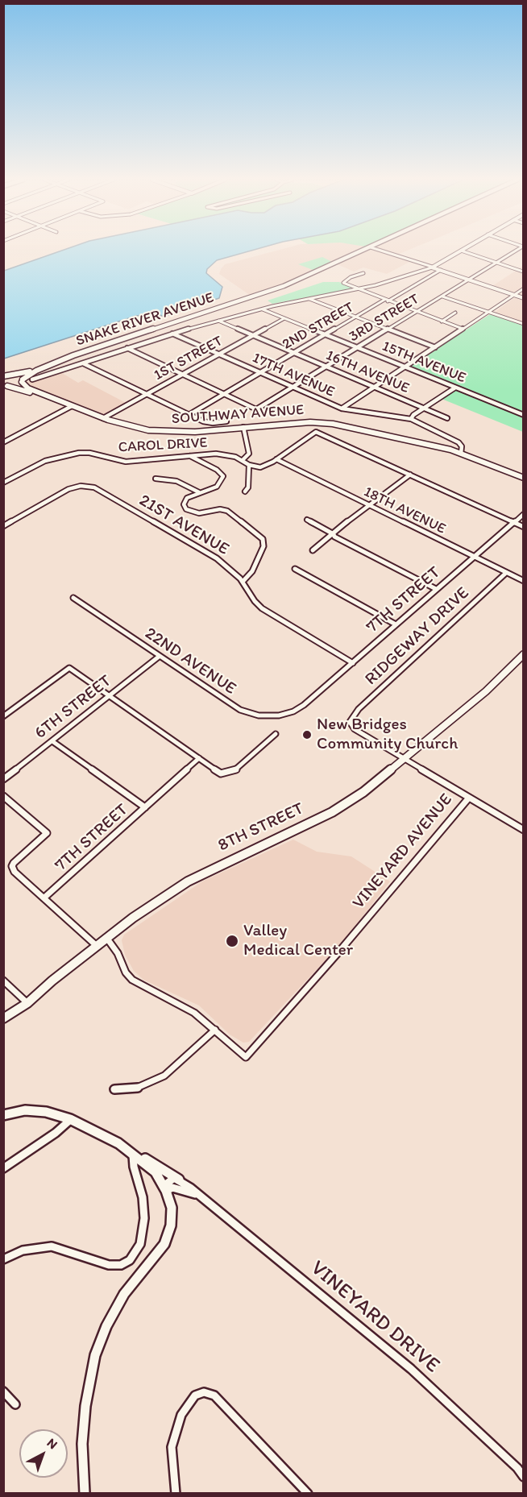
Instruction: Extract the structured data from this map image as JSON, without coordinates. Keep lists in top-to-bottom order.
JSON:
{
  "streets": {
    "main road": ["SNAKE RIVER AVENUE", "SOUTHWAY AVENUE", "8TH STREET"],
    "street": [
      "3RD STREET",
      "2ND STREET",
      "1ST STREET",
      "15TH AVENUE",
      "16TH AVENUE",
      "17TH AVENUE",
      "CAROL DRIVE",
      "18TH AVENUE",
      "21ST AVENUE",
      "7TH STREET",
      "RIDGEWAY DRIVE",
      "22ND AVENUE",
      "6TH STREET",
      "VINEYARD AVENUE",
      "VINEYARD DRIVE"
    ]
  },
  "crossings": [
    ["3RD STREET", "2ND STREET"],
    ["3RD STREET", "15TH AVENUE"],
    ["3RD STREET", "16TH AVENUE"],
    ["3RD STREET", "17TH AVENUE"],
    ["SNAKE RIVER AVENUE", "SOUTHWAY AVENUE"],
    ["2ND STREET", "15TH AVENUE"],
    ["2ND STREET", "16TH AVENUE"],
    ["2ND STREET", "17TH AVENUE"],
    ["1ST STREET", "15TH AVENUE"],
    ["1ST STREET", "16TH AVENUE"],
    ["1ST STREET", "17TH AVENUE"],
    ["1ST STREET", "SOUTHWAY AVENUE"],
    ["17TH AVENUE", "SOUTHWAY AVENUE"],
    ["18TH AVENUE", "7TH STREET"],
    ["18TH AVENUE", "RIDGEWAY DRIVE"],
    ["21ST AVENUE", "7TH STREET"],
    ["7TH STREET", "22ND AVENUE"],
    ["RIDGEWAY DRIVE", "8TH STREET"],
    ["22ND AVENUE", "6TH STREET"]
  ],
  "places": ["New Bridges Community Church", "Valley Medical Center"],
  "north": "top right"
}
